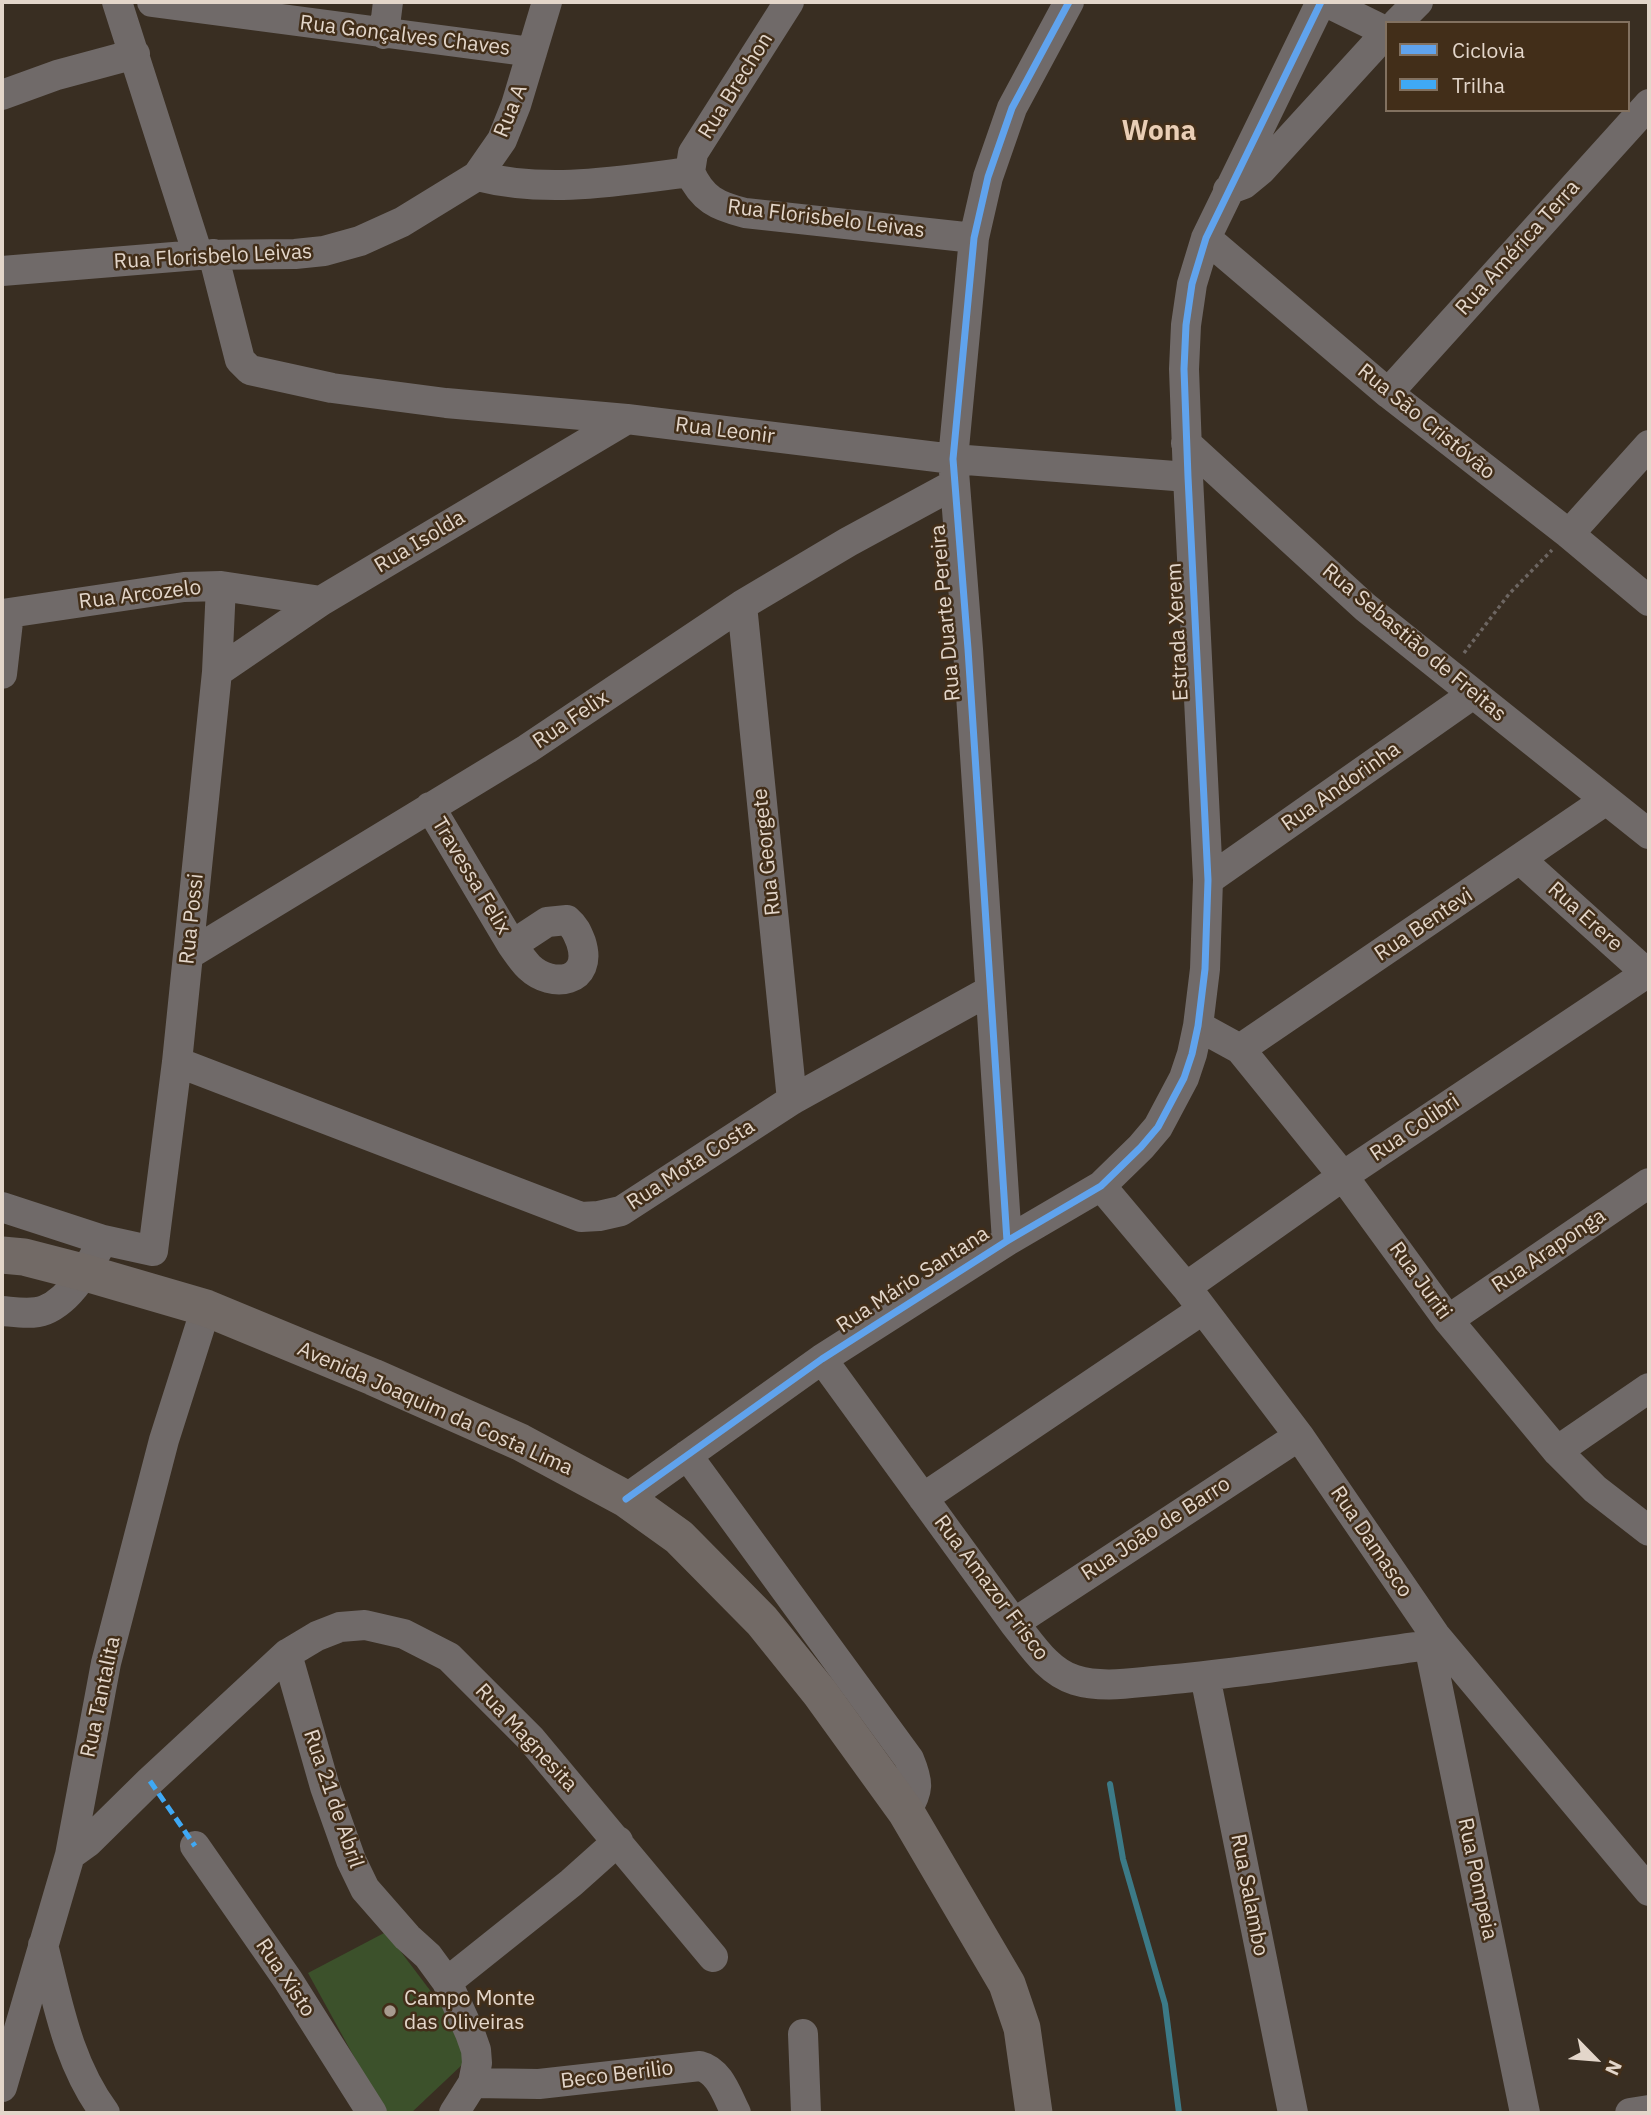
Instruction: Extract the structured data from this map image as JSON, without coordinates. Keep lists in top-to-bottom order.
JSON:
{
  "streets": {
    "main road": ["Avenida Joaquim da Costa Lima"],
    "street": [
      "Rua Gonçalves Chaves",
      "Rua Brechon",
      "Rua A",
      "Rua Florisbelo Leivas",
      "Rua América Terra",
      "Rua São Cristóvão",
      "Rua Leonir",
      "Rua Isolda",
      "Rua Arcozelo",
      "Rua Duarte Pereira",
      "Estrada Xerem",
      "Rua Sebastião de Freitas",
      "Rua Felix",
      "Rua Andorinha",
      "Rua Georgete",
      "Travessa Felix",
      "Rua Erere",
      "Rua Possi",
      "Rua Bentevi",
      "Rua Colibri",
      "Rua Mota Costa",
      "Rua Araponga",
      "Rua Mário Santana",
      "Rua Juriti",
      "Rua Joāo de Barro",
      "Rua Damasco",
      "Rua Amazor Frisco",
      "Rua Tantalita",
      "Rua Magnesita",
      "Rua 21 de Abril",
      "Rua Pompeia",
      "Rua Salambo",
      "Rua Xisto",
      "Beco Berilio"
    ]
  },
  "crossings": [
    ["Rua Gonçalves Chaves", "Rua A"],
    ["Rua Brechon", "Rua Florisbelo Leivas"],
    ["Rua A", "Rua Florisbelo Leivas"],
    ["Rua Florisbelo Leivas", "Rua Leonir"],
    ["Rua Florisbelo Leivas", "Rua Duarte Pereira"],
    ["Rua América Terra", "Rua São Cristóvão"],
    ["Rua São Cristóvão", "Estrada Xerem"],
    ["Rua Leonir", "Rua Isolda"],
    ["Rua Leonir", "Rua Duarte Pereira"],
    ["Rua Leonir", "Estrada Xerem"],
    ["Rua Leonir", "Rua Felix"],
    ["Rua Isolda", "Rua Arcozelo"],
    ["Rua Isolda", "Rua Possi"],
    ["Rua Arcozelo", "Rua Possi"],
    ["Rua Duarte Pereira", "Rua Felix"],
    ["Rua Duarte Pereira", "Rua Mota Costa"],
    ["Rua Duarte Pereira", "Rua Mário Santana"],
    ["Estrada Xerem", "Rua Sebastião de Freitas"],
    ["Estrada Xerem", "Rua Andorinha"],
    ["Estrada Xerem", "Rua Mário Santana"],
    ["Estrada Xerem", "Rua Juriti"],
    ["Rua Sebastião de Freitas", "Rua Andorinha"],
    ["Rua Sebastião de Freitas", "Rua Bentevi"],
    ["Rua Felix", "Rua Georgete"],
    ["Rua Felix", "Travessa Felix"],
    ["Rua Felix", "Rua Possi"],
    ["Rua Georgete", "Rua Mota Costa"],
    ["Rua Erere", "Rua Bentevi"],
    ["Rua Erere", "Rua Colibri"],
    ["Rua Possi", "Rua Mota Costa"],
    ["Rua Possi", "Avenida Joaquim da Costa Lima"],
    ["Rua Bentevi", "Rua Juriti"],
    ["Rua Colibri", "Rua Juriti"],
    ["Rua Colibri", "Rua Damasco"],
    ["Rua Colibri", "Rua Amazor Frisco"],
    ["Rua Araponga", "Rua Juriti"],
    ["Rua Mário Santana", "Rua Juriti"],
    ["Rua Mário Santana", "Avenida Joaquim da Costa Lima"],
    ["Rua Mário Santana", "Rua Damasco"],
    ["Rua Mário Santana", "Rua Amazor Frisco"],
    ["Avenida Joaquim da Costa Lima", "Rua Tantalita"],
    ["Rua Joāo de Barro", "Rua Damasco"],
    ["Rua Joāo de Barro", "Rua Amazor Frisco"],
    ["Rua Damasco", "Rua Amazor Frisco"],
    ["Rua Damasco", "Rua Pompeia"],
    ["Rua Amazor Frisco", "Rua Pompeia"],
    ["Rua Amazor Frisco", "Rua Salambo"],
    ["Rua Tantalita", "Rua Magnesita"],
    ["Rua Magnesita", "Rua 21 de Abril"],
    ["Rua 21 de Abril", "Beco Berilio"]
  ],
  "districts": ["Wona"],
  "places": ["Campo Monte das Oliveiras"],
  "legend": ["Ciclovia", "Trilha"],
  "north": "bottom right"
}
